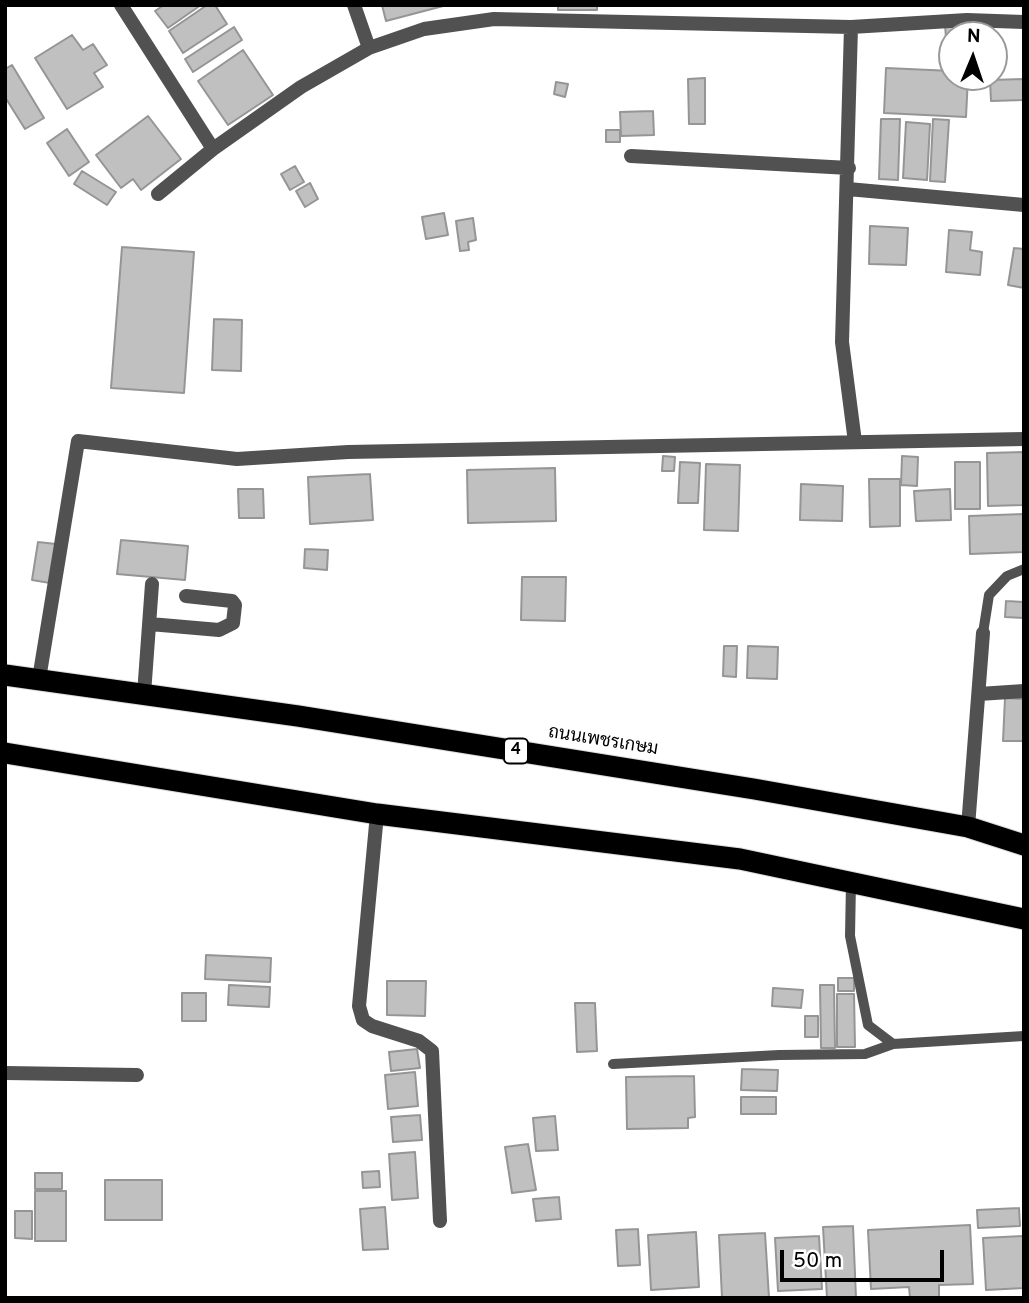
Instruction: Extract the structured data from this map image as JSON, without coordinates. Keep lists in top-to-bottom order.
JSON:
{
  "streets": {
    "highway": ["ถนนเพชรเกษม", "4"]
  },
  "scale_bar": "50 m",
  "north": "top"
}
